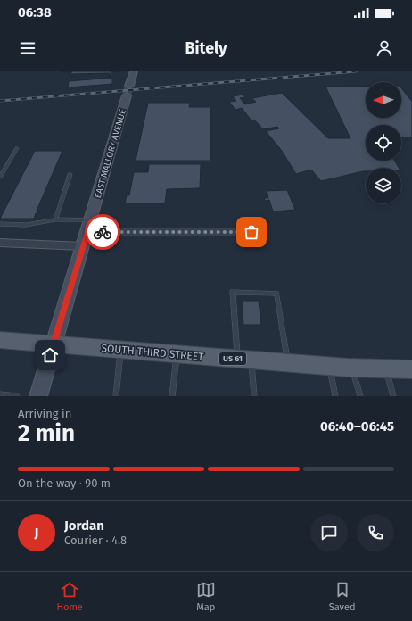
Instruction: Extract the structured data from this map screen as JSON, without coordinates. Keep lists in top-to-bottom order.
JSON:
{
  "streets": {
    "main road": ["EAST MALLORY AVENUE", "SOUTH THIRD STREET", "US 61"]
  },
  "crossings": [
    ["EAST MALLORY AVENUE", "SOUTH THIRD STREET"]
  ],
  "north": "left",
  "page": {
    "status": "06:38",
    "header": "Bitely",
    "heading": ["2 min", "Arriving in", "06:40–06:45"],
    "panel": ["Jordan", "Courier · 4.8"],
    "bar": "On the way · 90 m",
    "round": "J",
    "tabs": ["Home", "Map", "Saved"]
  }
}
